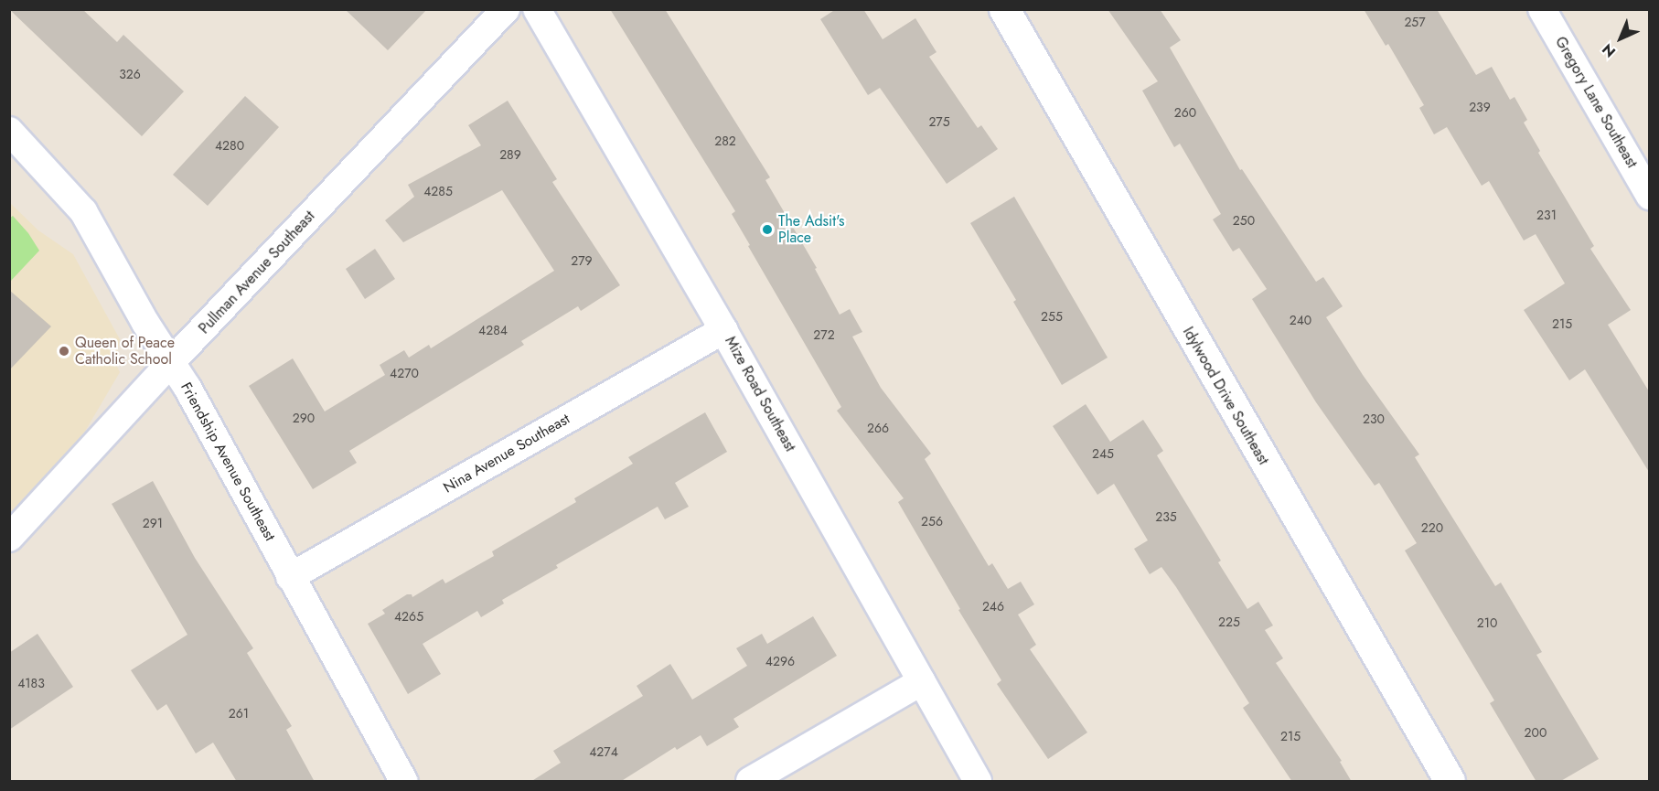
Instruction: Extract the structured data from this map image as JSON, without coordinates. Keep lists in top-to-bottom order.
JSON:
{
  "streets": {
    "street": [
      "Gregory Lane Southeast",
      "Pullman Avenue Southeast",
      "Mize Road Southeast",
      "Idylwood Drive Southeast",
      "Nina Avenue Southeast",
      "Friendship Avenue Southeast"
    ]
  },
  "crossings": [
    ["Pullman Avenue Southeast", "Friendship Avenue Southeast"],
    ["Mize Road Southeast", "Nina Avenue Southeast"],
    ["Nina Avenue Southeast", "Friendship Avenue Southeast"]
  ],
  "places": ["The Adsit's Place", "Queen of Peace Catholic School"],
  "house_numbers": [
    "257",
    "326",
    "239",
    "260",
    "275",
    "282",
    "4280",
    "289",
    "4285",
    "231",
    "250",
    "279",
    "255",
    "240",
    "215",
    "4284",
    "272",
    "4270",
    "290",
    "230",
    "266",
    "245",
    "235",
    "256",
    "291",
    "220",
    "246",
    "4265",
    "225",
    "210",
    "4296",
    "4183",
    "261",
    "200",
    "215",
    "4274"
  ],
  "north": "bottom left"
}
